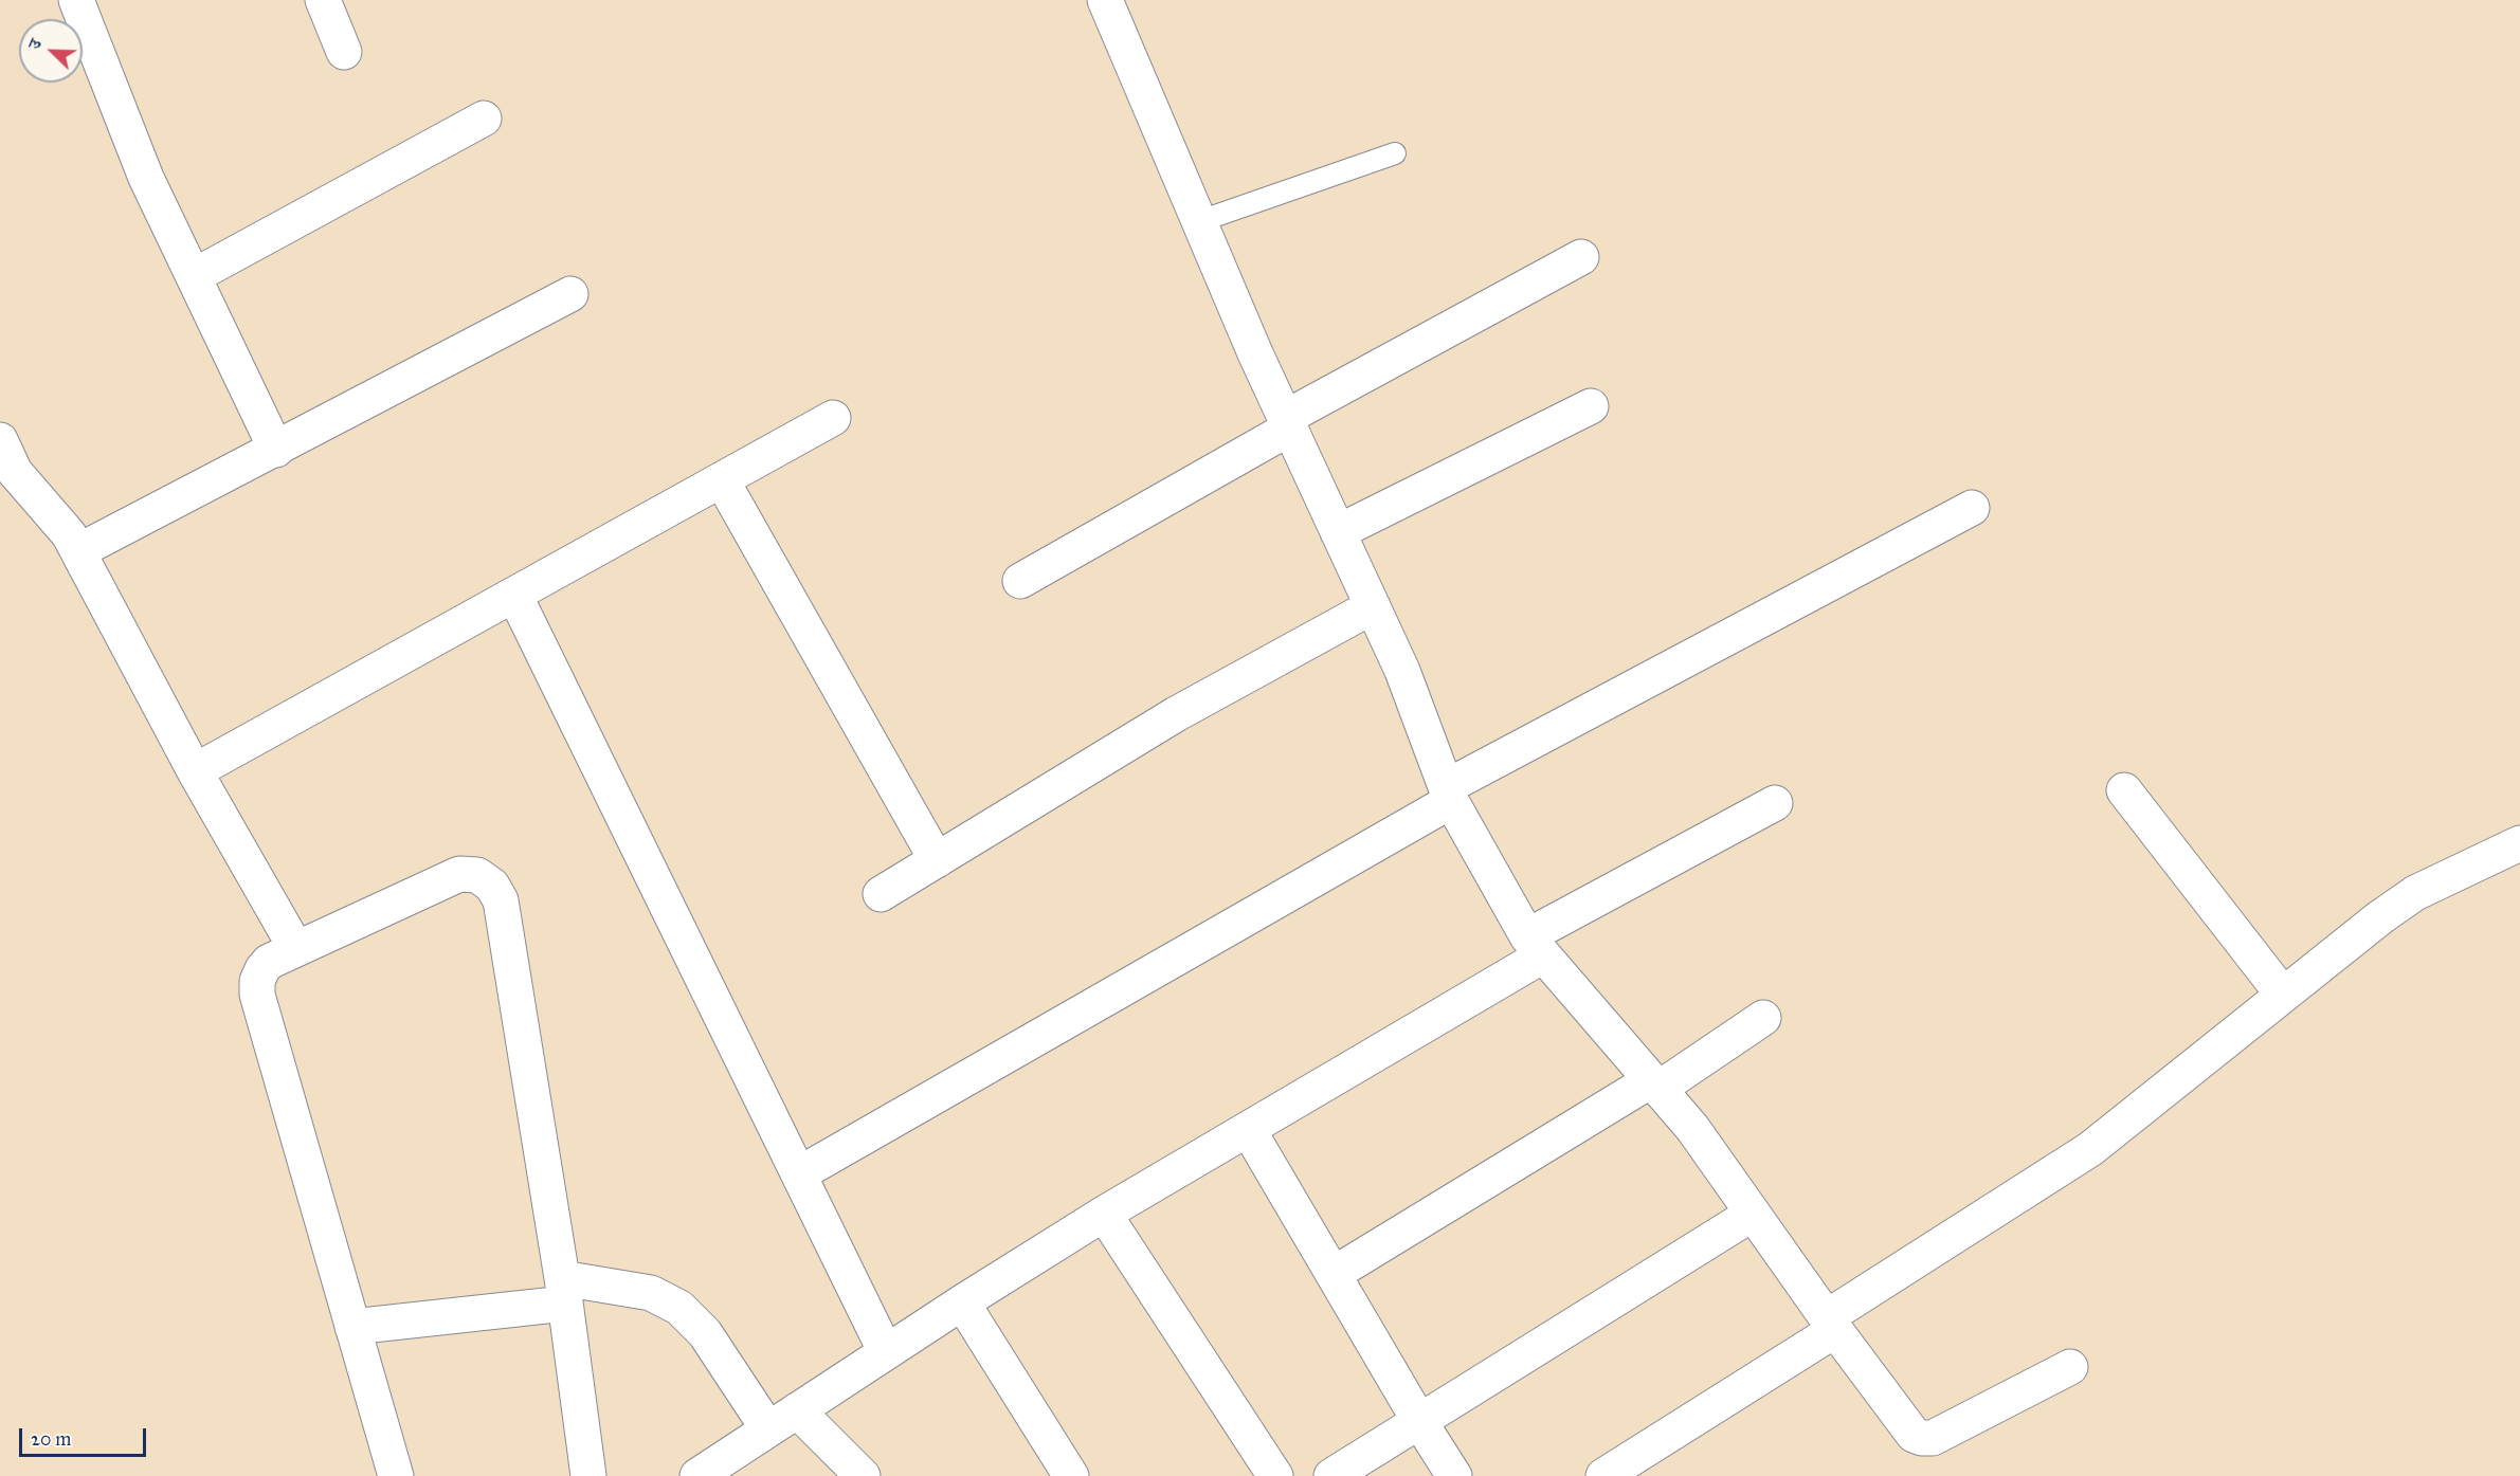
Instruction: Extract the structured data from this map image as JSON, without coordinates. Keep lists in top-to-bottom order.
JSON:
{
  "scale_bar": "20 m",
  "north": "top left"
}
